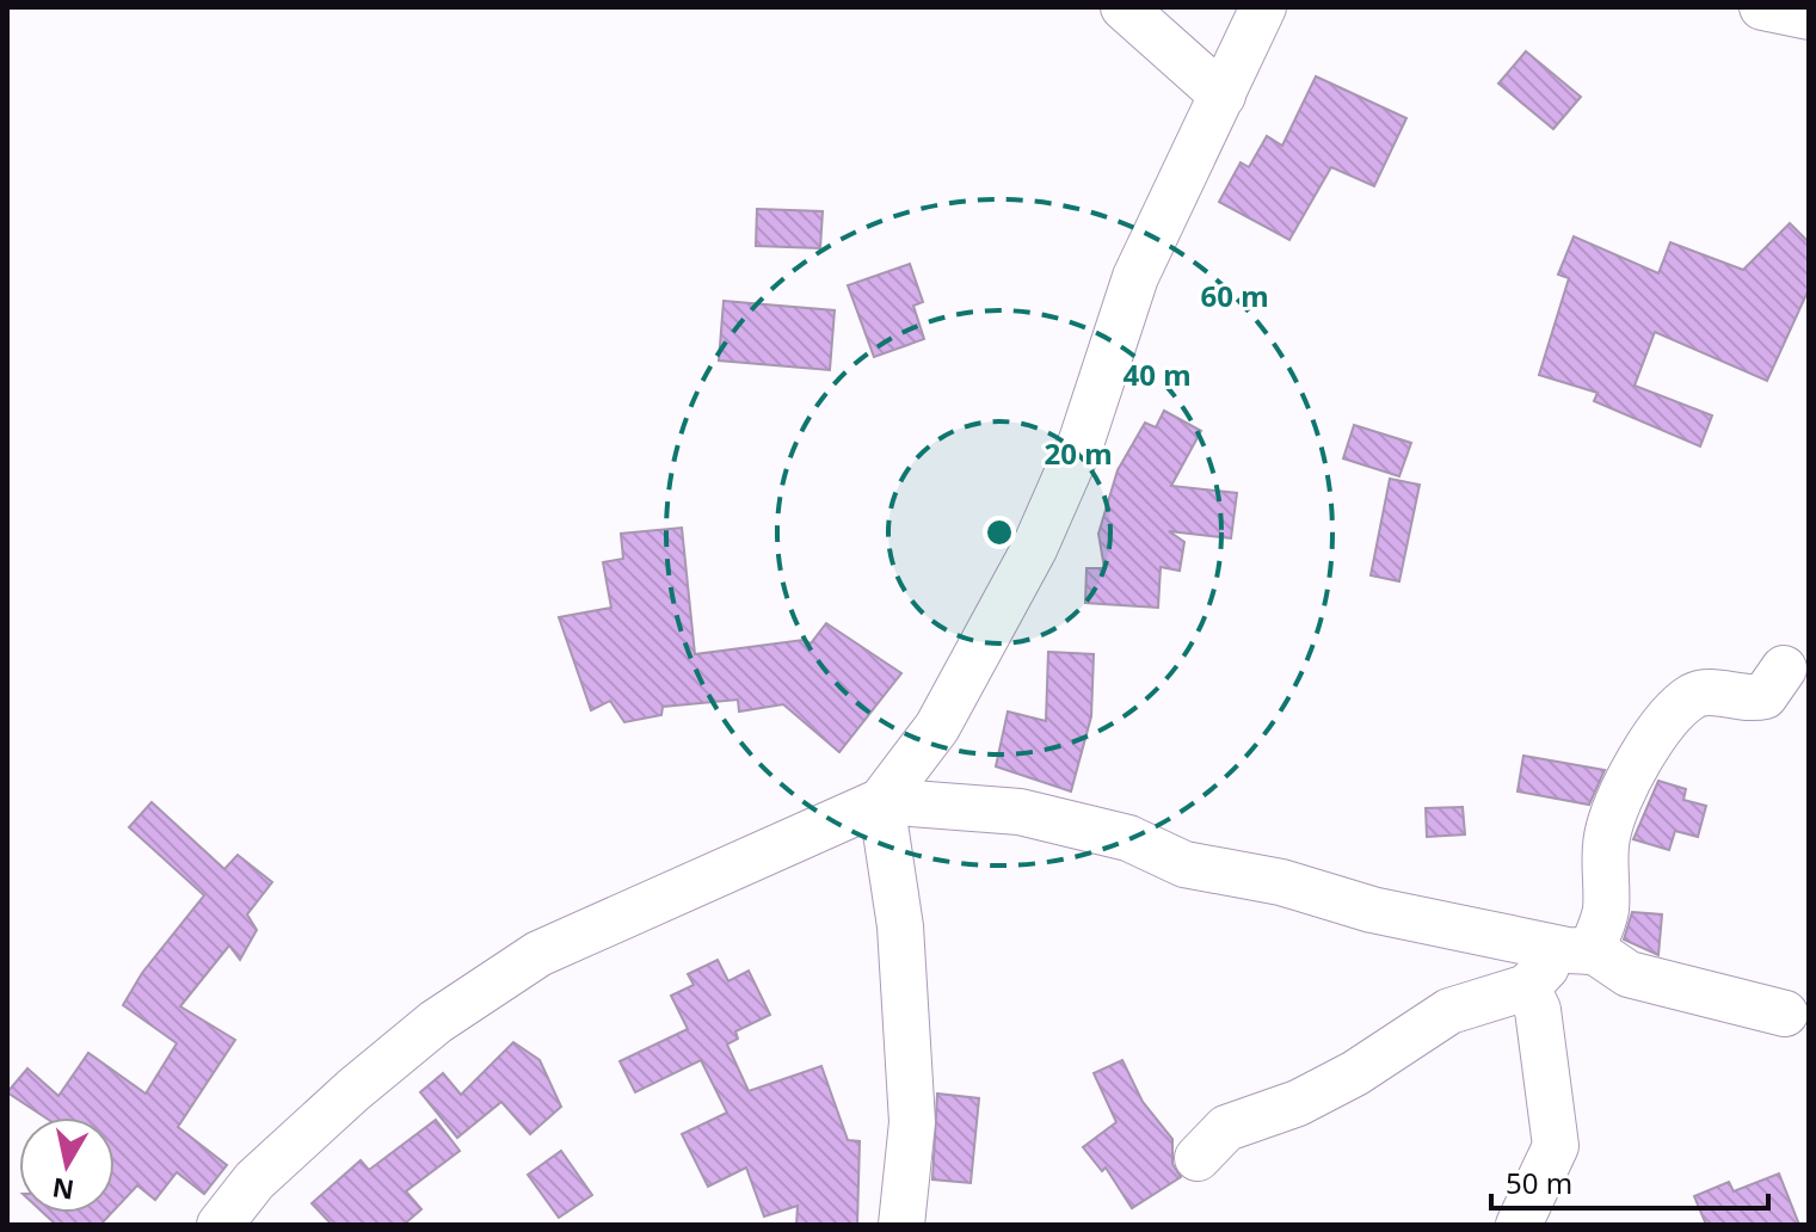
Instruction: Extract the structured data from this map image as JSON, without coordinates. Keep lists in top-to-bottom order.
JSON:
{
  "scale_bar": "50 m",
  "north": "bottom",
  "rings": ["60 m", "40 m", "20 m"]
}
